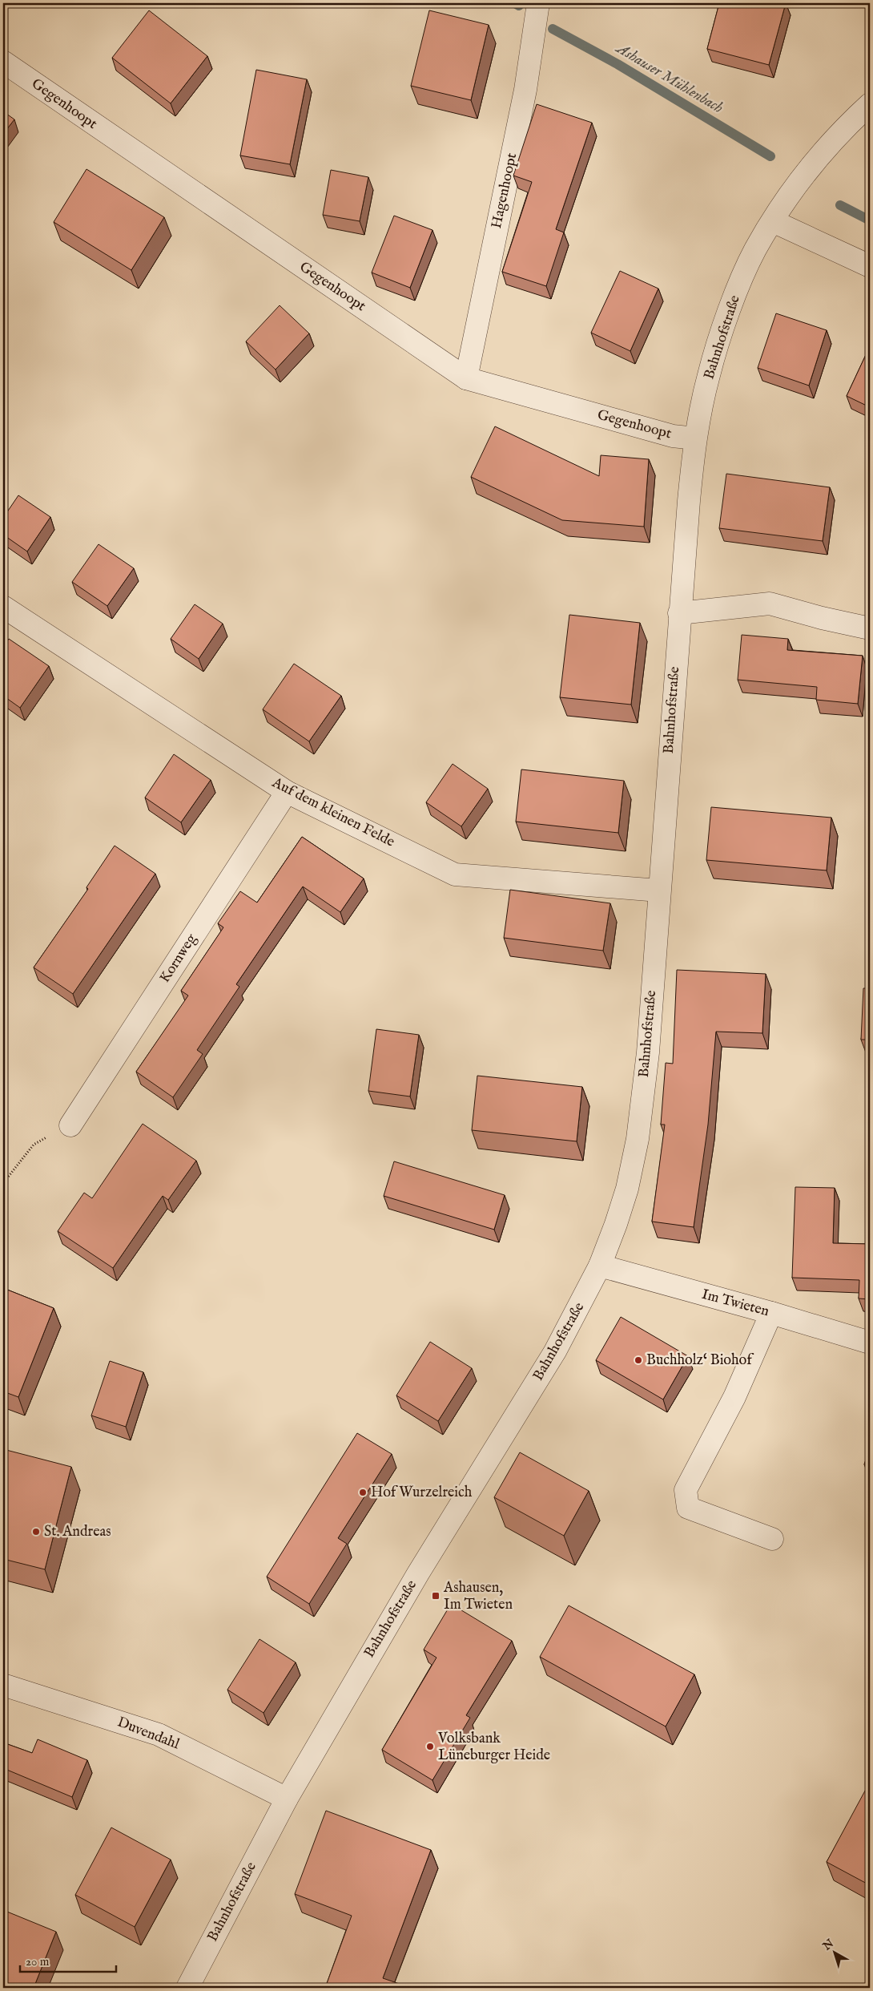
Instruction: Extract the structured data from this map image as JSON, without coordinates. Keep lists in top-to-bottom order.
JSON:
{
  "streets": {
    "street": [
      "Gegenhoopt",
      "Hagenhoopt",
      "Bahnhofstraße",
      "Auf dem kleinen Felde",
      "Kornweg",
      "Im Twieten",
      "Duvendahl"
    ]
  },
  "crossings": [
    ["Gegenhoopt", "Hagenhoopt"],
    ["Gegenhoopt", "Bahnhofstraße"],
    ["Bahnhofstraße", "Auf dem kleinen Felde"],
    ["Bahnhofstraße", "Im Twieten"],
    ["Bahnhofstraße", "Duvendahl"],
    ["Auf dem kleinen Felde", "Kornweg"]
  ],
  "water": ["Ashauser Mühlenbach"],
  "places": {
    "other": [
      "Buchholz‘ Biohof",
      "Hof Wurzelreich",
      "St. Andreas",
      "Volksbank Lüneburger Heide"
    ],
    "transit": ["Ashausen, Im Twieten"]
  },
  "scale_bar": "20 m",
  "north": "top left"
}
